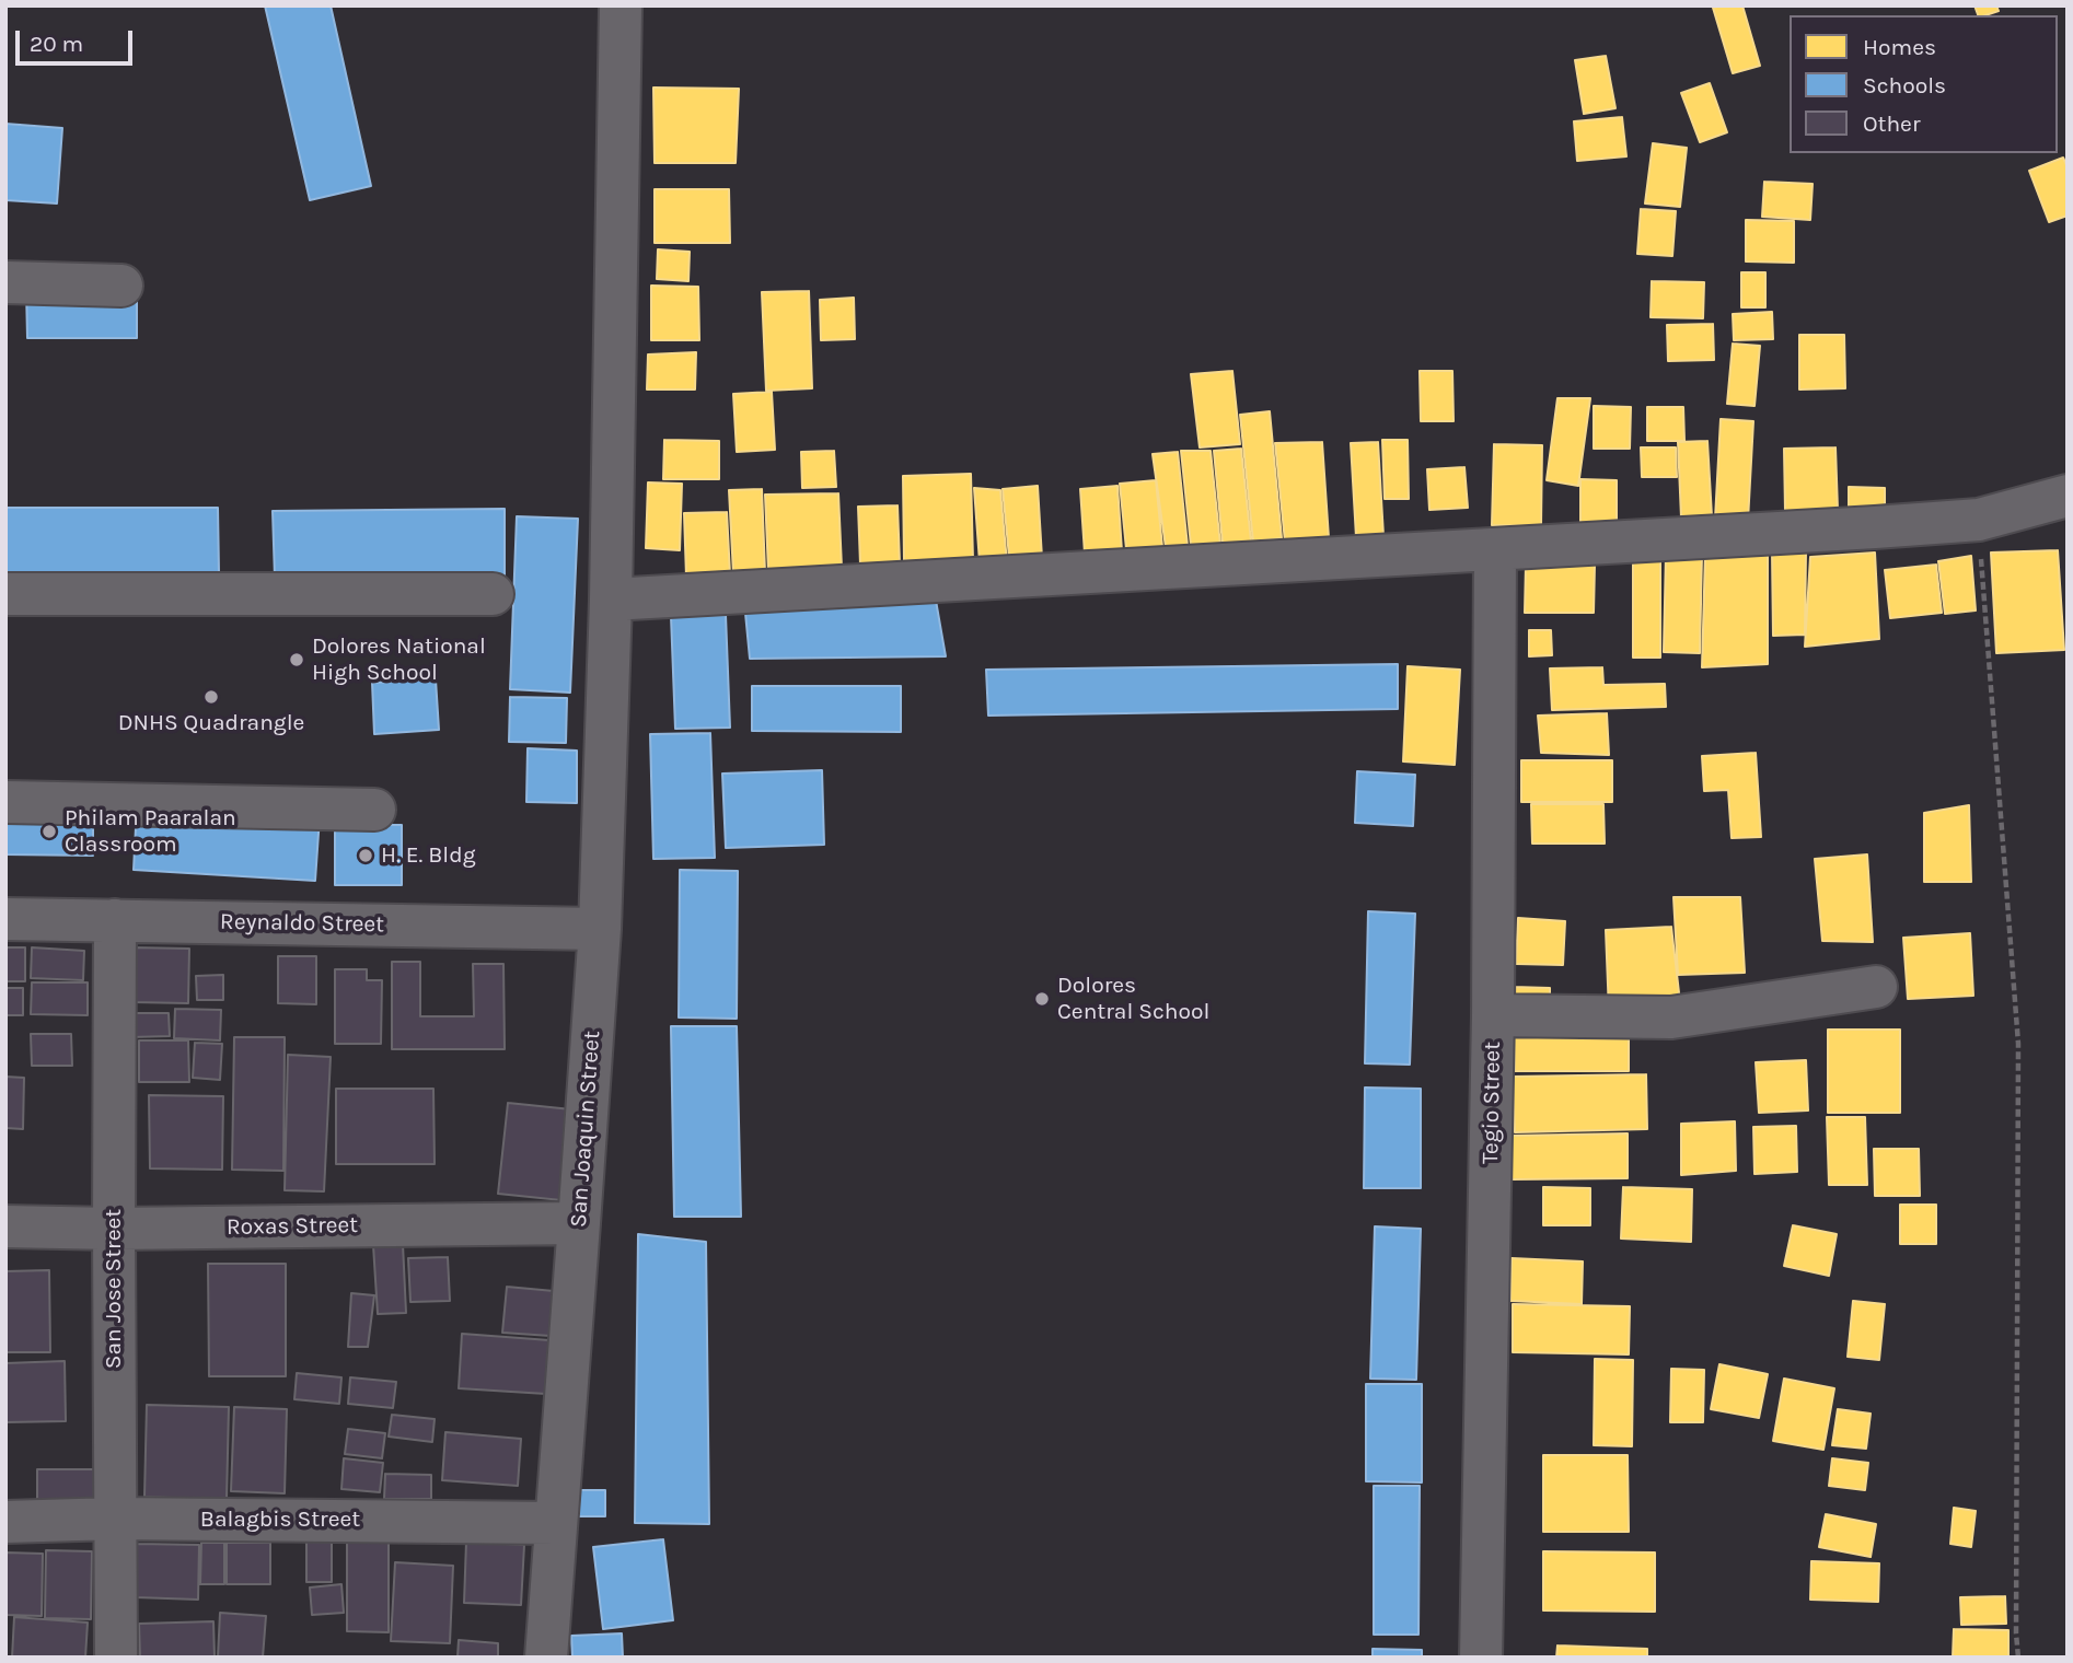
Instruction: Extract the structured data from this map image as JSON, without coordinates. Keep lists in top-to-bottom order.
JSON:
{
  "streets": {
    "street": [
      "Reynaldo Street",
      "Tegio Street",
      "San Joaquin Street",
      "Roxas Street",
      "San Jose Street",
      "Balagbis Street"
    ]
  },
  "crossings": [
    ["Reynaldo Street", "San Joaquin Street"],
    ["Reynaldo Street", "San Jose Street"],
    ["San Joaquin Street", "Roxas Street"],
    ["San Joaquin Street", "Balagbis Street"],
    ["Roxas Street", "San Jose Street"],
    ["San Jose Street", "Balagbis Street"]
  ],
  "places": [
    "Dolores National High School",
    "DNHS Quadrangle",
    "Philam Paaralan Classroom",
    "H. E. Bldg",
    "Dolores Central School"
  ],
  "legend": ["Homes", "Schools", "Other"],
  "scale_bar": "20 m"
}
